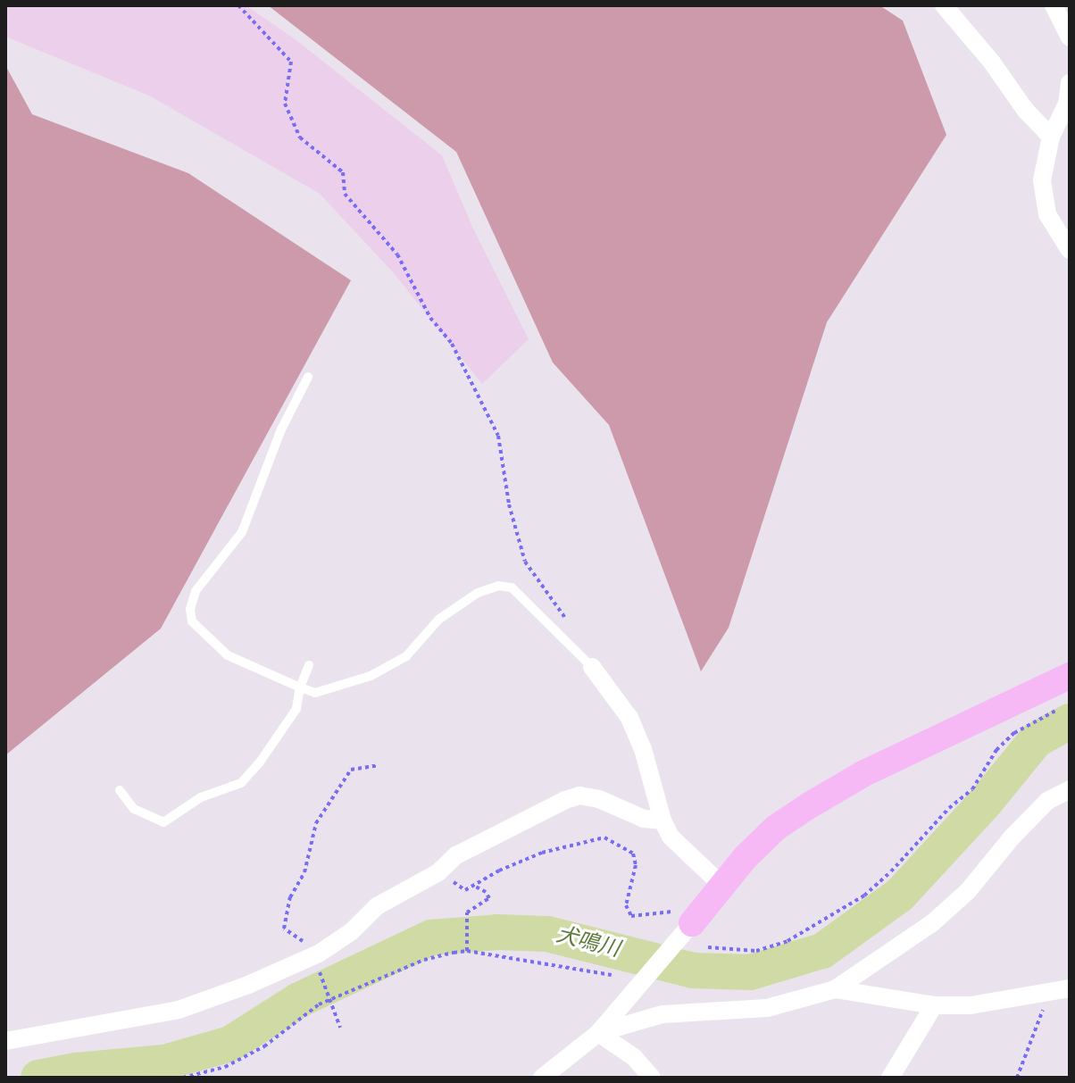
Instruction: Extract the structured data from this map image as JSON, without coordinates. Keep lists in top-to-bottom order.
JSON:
{
  "water": ["犬鳴川"]
}
